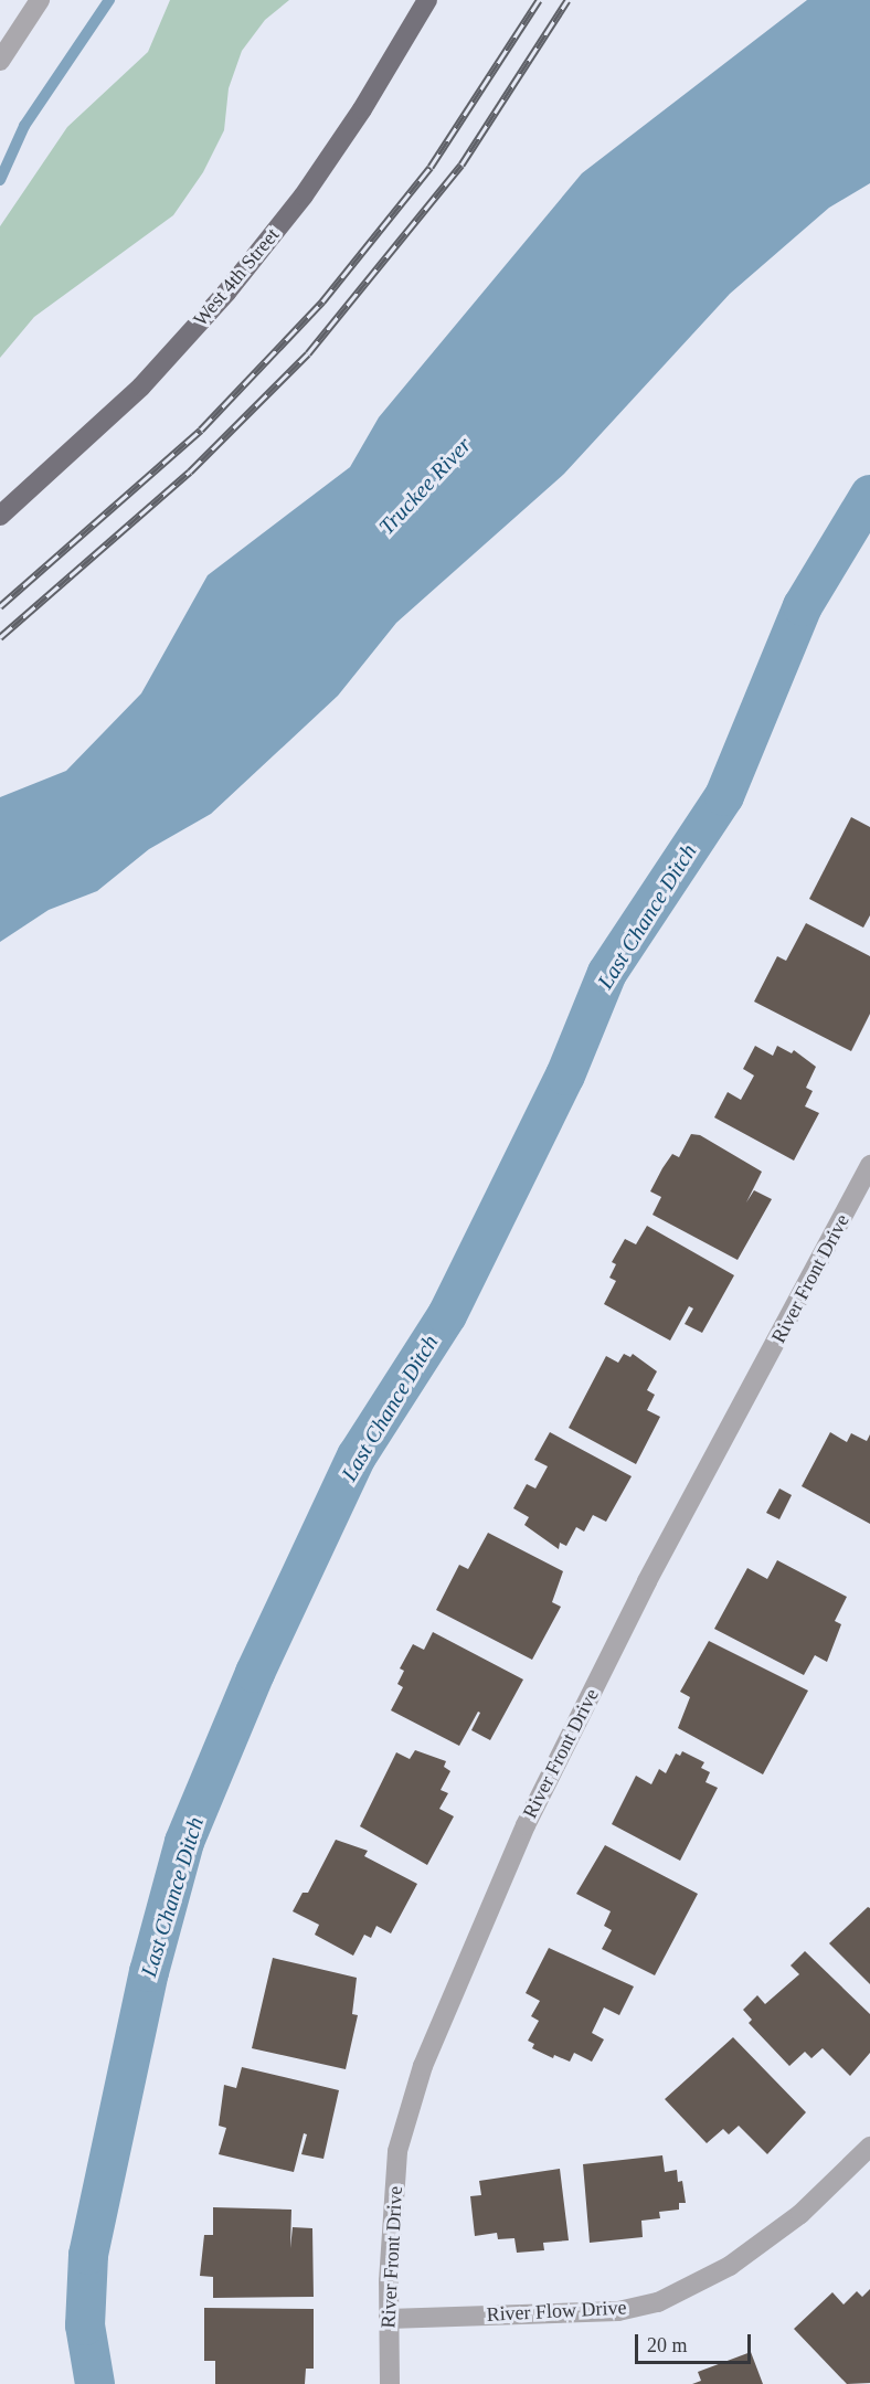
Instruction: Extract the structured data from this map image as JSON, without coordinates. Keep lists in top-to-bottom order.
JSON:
{
  "streets": {
    "main road": ["West 4th Street"],
    "street": ["River Front Drive", "River Flow Drive"]
  },
  "crossings": [
    ["River Front Drive", "River Flow Drive"]
  ],
  "water": ["Truckee River", "Last Chance Ditch"],
  "scale_bar": "20 m"
}
